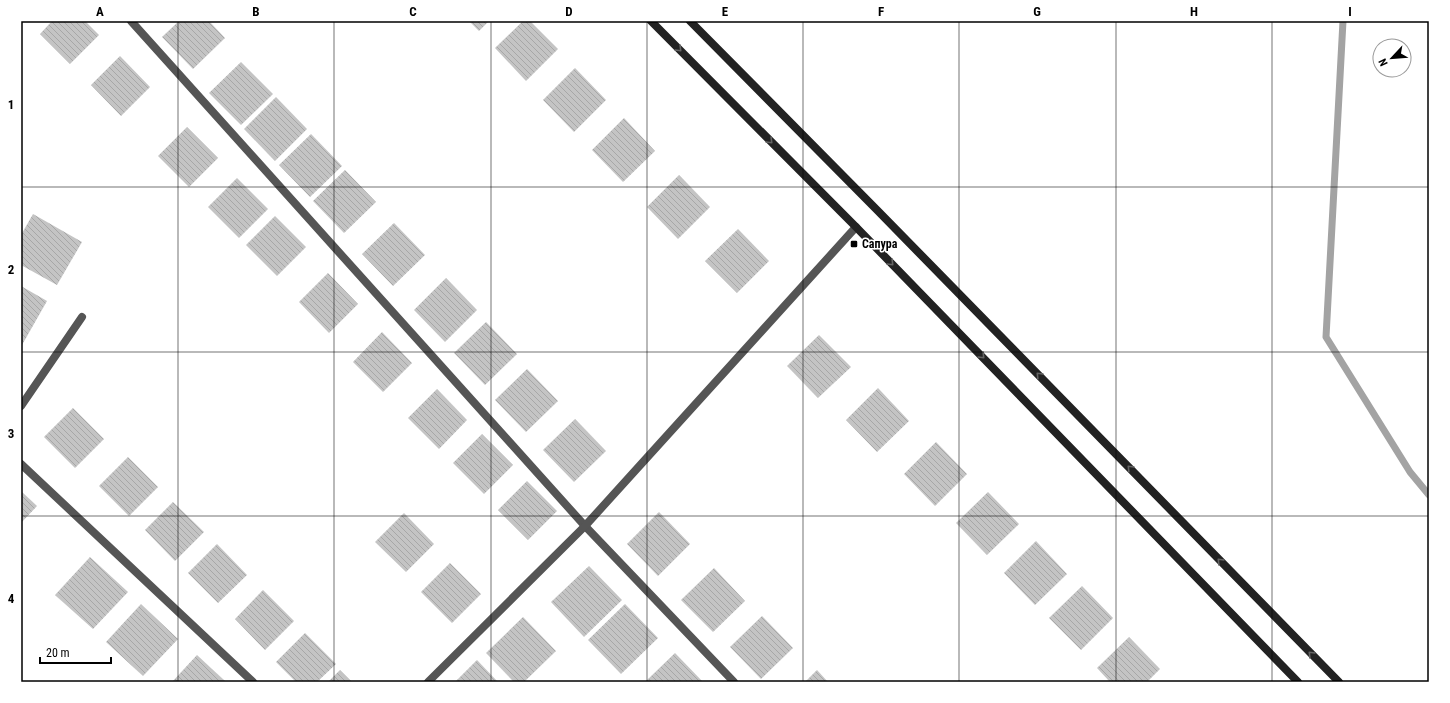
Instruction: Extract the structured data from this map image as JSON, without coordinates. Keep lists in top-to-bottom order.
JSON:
{
  "places": {
    "transit": ["Сапура"]
  },
  "scale_bar": "20 m",
  "north": "bottom left",
  "grid": {
    "columns": [
      "A",
      "B",
      "C",
      "D",
      "E",
      "F",
      "G",
      "H",
      "I"
    ],
    "rows": [
      "1",
      "2",
      "3",
      "4"
    ]
  }
}
